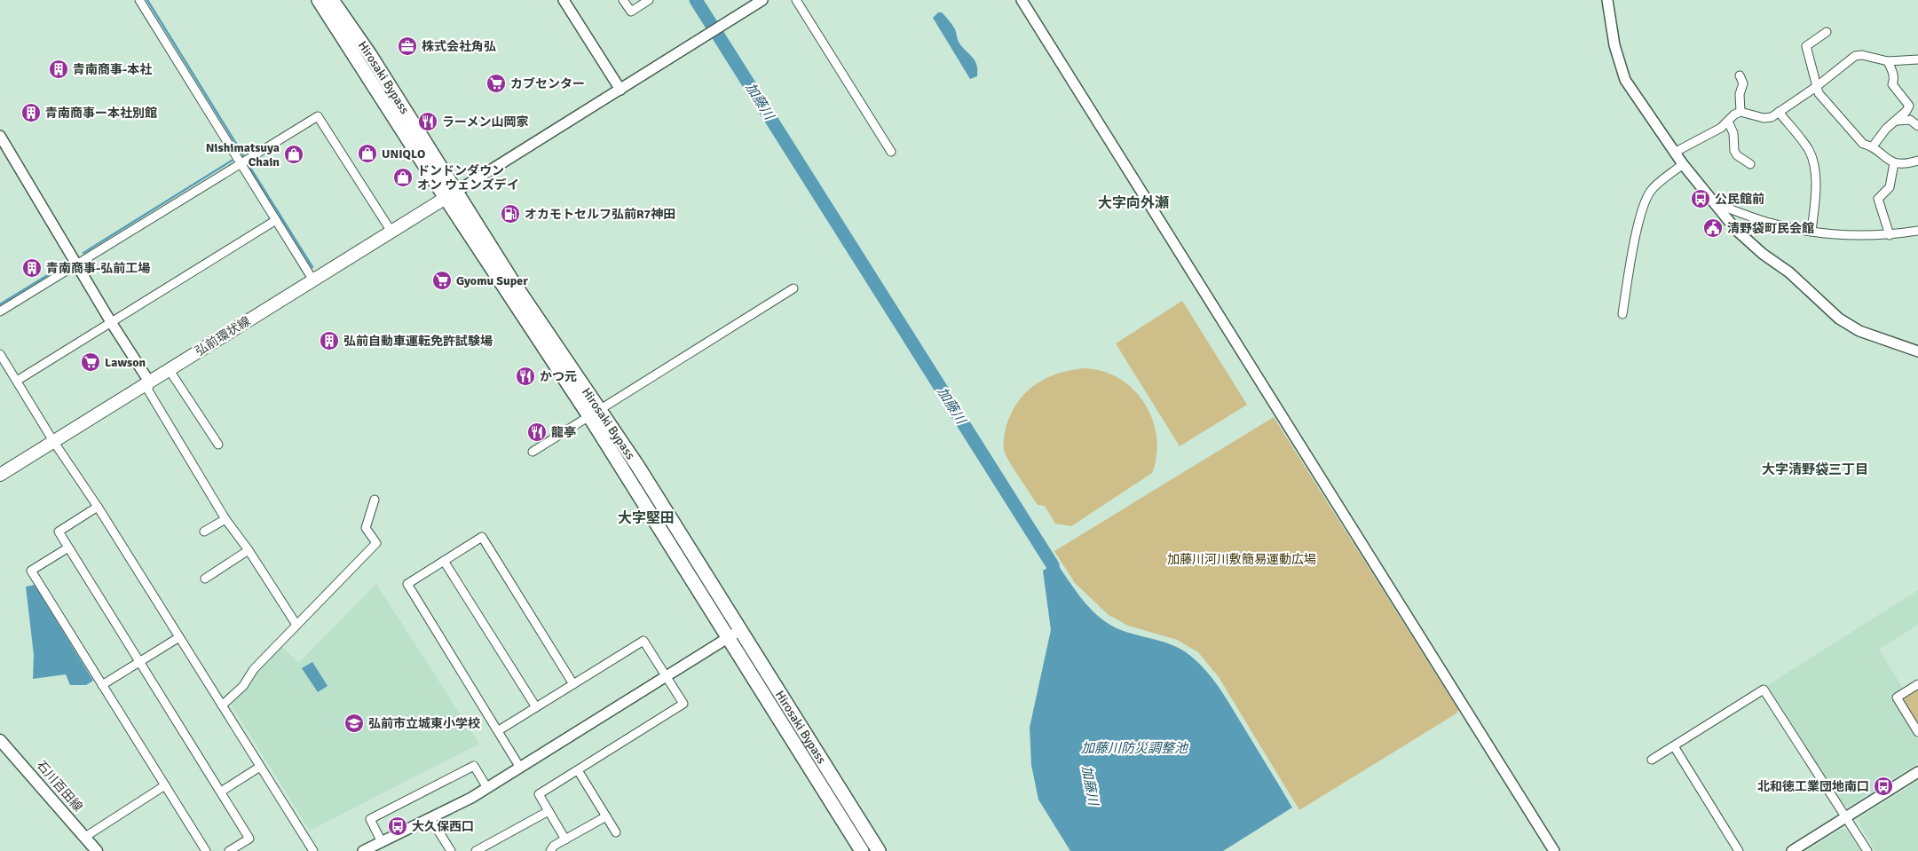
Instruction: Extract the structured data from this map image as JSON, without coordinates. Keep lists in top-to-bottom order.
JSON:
{
  "streets": {
    "highway": ["Hirosaki Bypass"],
    "main road": ["弘前環状線", "石川百田線"]
  },
  "crossings": [
    ["Hirosaki Bypass", "弘前環状線"]
  ],
  "districts": ["大字向外瀬", "大字清野袋三丁目", "大字堅田"],
  "water": ["加藤川", "加藤川防災調整池"],
  "parks": ["加藤川河川敷簡易運動広場"],
  "places": {
    "office": ["株式会社角弘"],
    "building": [
      "青南商事-本社",
      "青南商事ー本社別館",
      "青南商事-弘前工場",
      "弘前自動車運転免許試験場"
    ],
    "supermarket": ["カブセンター", "Gyomu Super", "Lawson"],
    "restaurant": ["ラーメン山岡家", "かつ元", "龍亭"],
    "shop": ["UNIQLO", "Nishimatsuya Chain", "ドンドンダウン オン ウェンズデイ"],
    "bus stop": ["公民館前", "北和徳工業団地南口", "大久保西口"],
    "fuel station": ["オカモトセルフ弘前R7神田"],
    "public building": ["清野袋町民会館"],
    "school or university": ["弘前市立城東小学校"]
  }
}
